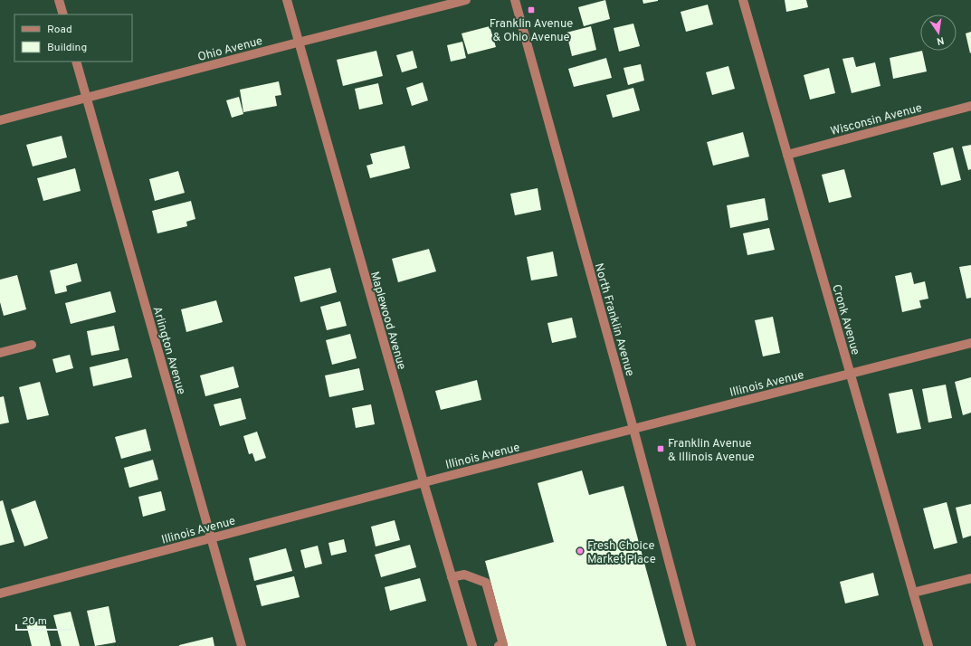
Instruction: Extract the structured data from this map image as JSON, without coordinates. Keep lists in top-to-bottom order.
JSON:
{
  "streets": {
    "street": [
      "Ohio Avenue",
      "Wisconsin Avenue",
      "North Franklin Avenue",
      "Cronk Avenue",
      "Maplewood Avenue",
      "Arlington Avenue",
      "Illinois Avenue"
    ]
  },
  "crossings": [
    ["Ohio Avenue", "Maplewood Avenue"],
    ["Ohio Avenue", "Arlington Avenue"],
    ["Wisconsin Avenue", "Cronk Avenue"],
    ["North Franklin Avenue", "Illinois Avenue"],
    ["Cronk Avenue", "Illinois Avenue"],
    ["Maplewood Avenue", "Illinois Avenue"],
    ["Arlington Avenue", "Illinois Avenue"]
  ],
  "places": {
    "transit": ["Franklin Avenue & Ohio Avenue", "Franklin Avenue & Illinois Avenue"],
    "other": ["Fresh Choice Market Place"]
  },
  "legend": ["Road", "Building"],
  "scale_bar": "20 m",
  "north": "bottom"
}
